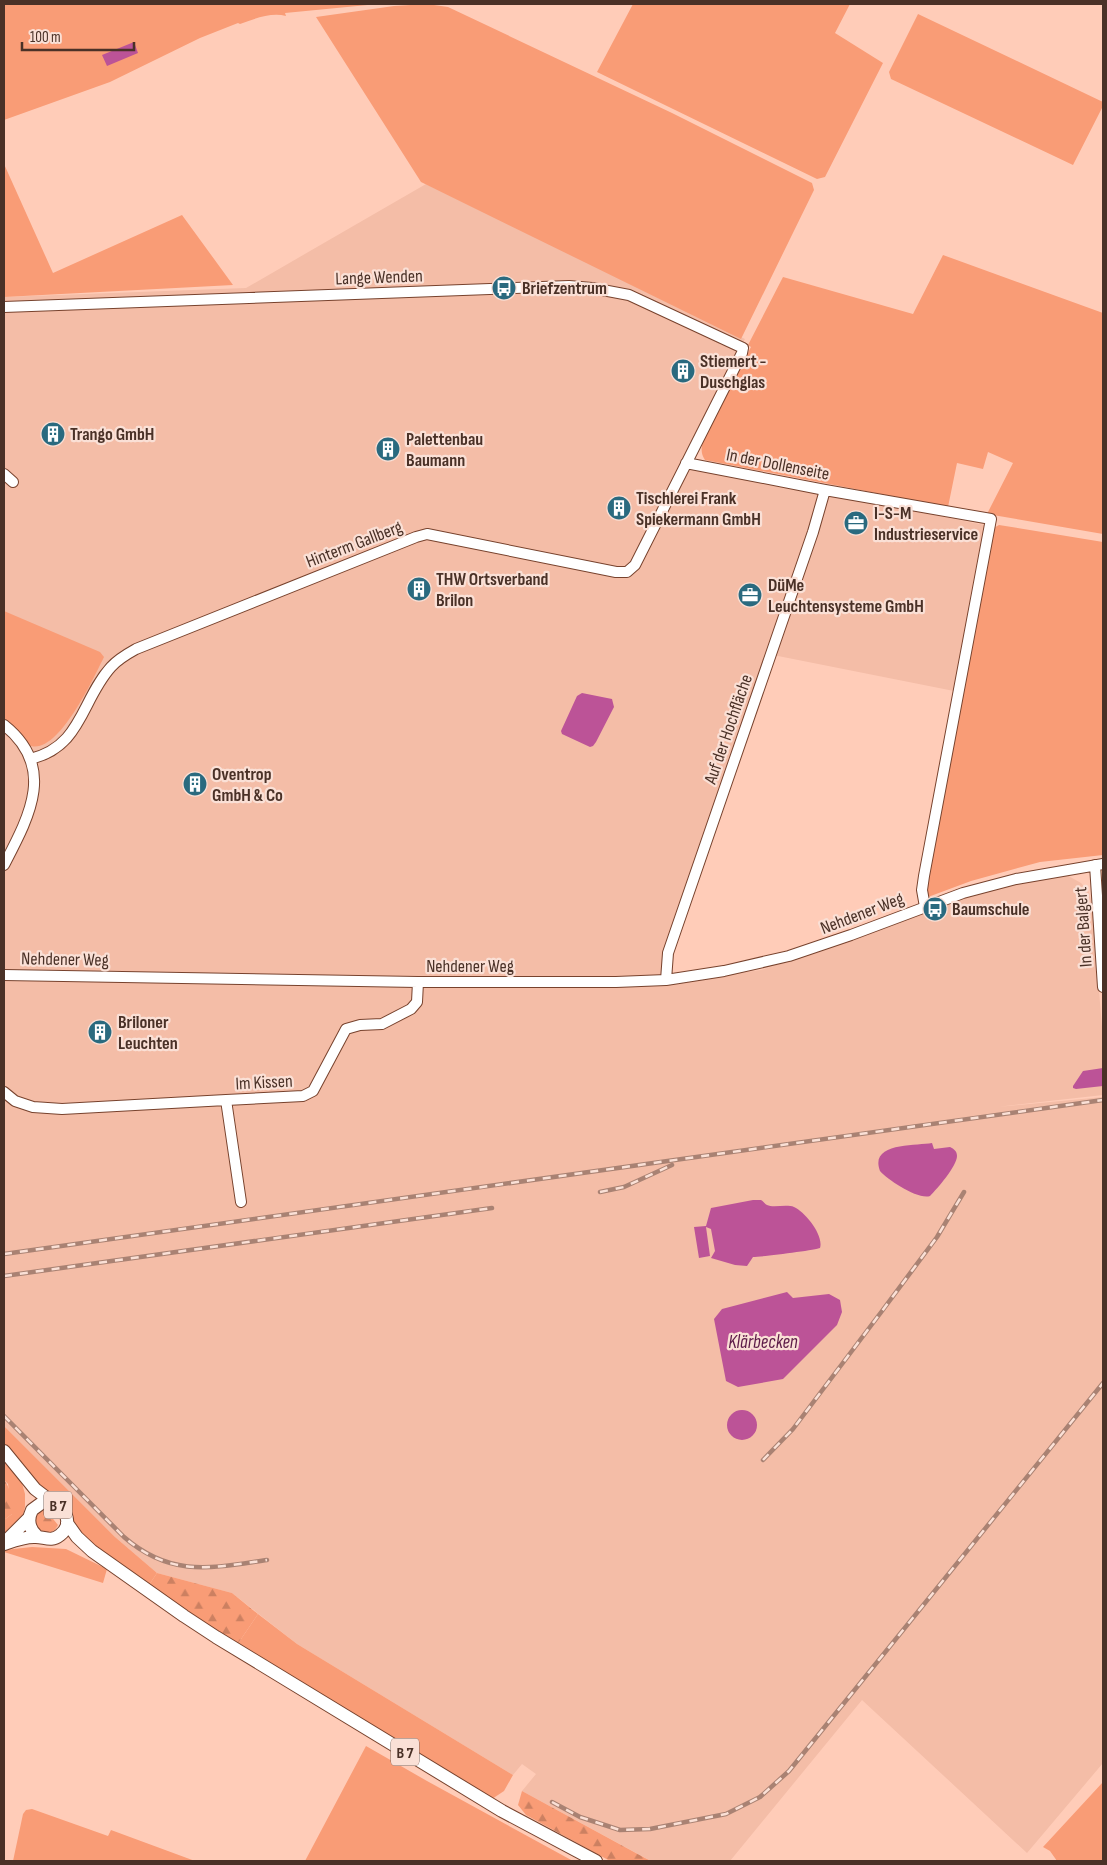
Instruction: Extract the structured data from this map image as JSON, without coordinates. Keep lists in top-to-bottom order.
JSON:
{
  "streets": {
    "main road": ["B 7"],
    "street": [
      "Lange Wenden",
      "In der Dollenseite",
      "Hinterm Gallberg",
      "Auf der Hochfläche",
      "Nehdener Weg",
      "In der Balgert",
      "Im Kissen"
    ]
  },
  "crossings": [
    ["Lange Wenden", "In der Dollenseite"],
    ["Lange Wenden", "Hinterm Gallberg"],
    ["In der Dollenseite", "Hinterm Gallberg"],
    ["In der Dollenseite", "Auf der Hochfläche"],
    ["In der Dollenseite", "Nehdener Weg"],
    ["Auf der Hochfläche", "Nehdener Weg"],
    ["Nehdener Weg", "In der Balgert"],
    ["Nehdener Weg", "Im Kissen"]
  ],
  "water": ["Klärbecken"],
  "places": {
    "bus stop": ["Briefzentrum", "Baumschule"],
    "building": [
      "Stiemert - Duschglas",
      "Trango GmbH",
      "Palettenbau Baumann",
      "Tischlerei Frank Spiekermann GmbH",
      "THW Ortsverband Brilon",
      "Oventrop GmbH & Co",
      "Briloner Leuchten"
    ],
    "office": ["I-S-M Industrieservice", "DüMe Leuchtensysteme GmbH"]
  },
  "scale_bar": "100 m"
}
